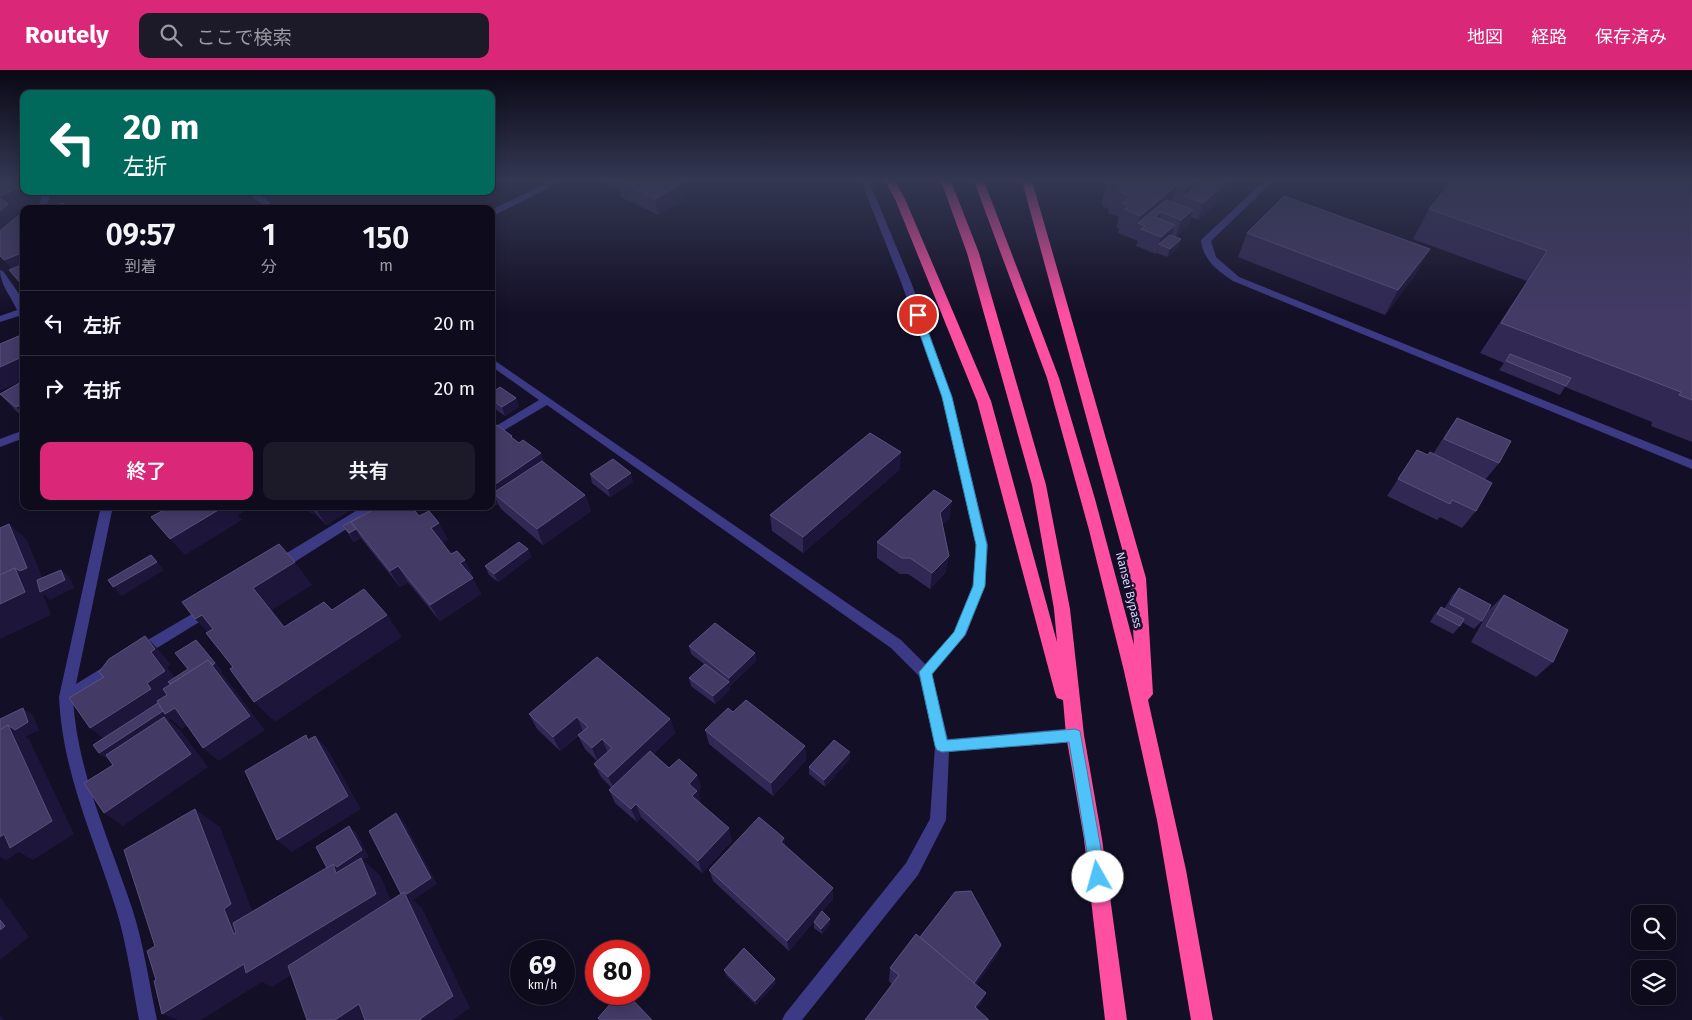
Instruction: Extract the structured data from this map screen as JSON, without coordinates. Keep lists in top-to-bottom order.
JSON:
{
  "streets": {
    "highway": ["Nansei Bypass"]
  },
  "page": {
    "header": "Routely",
    "search": "ここで検索",
    "nav": ["地図", "経路", "保存済み"],
    "turn": ["20 m", "左折"],
    "eta": [
      "09:57",
      "到着",
      "1",
      "分",
      "150",
      "m"
    ],
    "list": [
      {
        "name": "左折",
        "value": "20 m"
      },
      {
        "name": "右折",
        "value": "20 m"
      }
    ],
    "buttons": ["終了", "共有"],
    "speed": "69 km/h",
    "limit": "80"
  }
}
